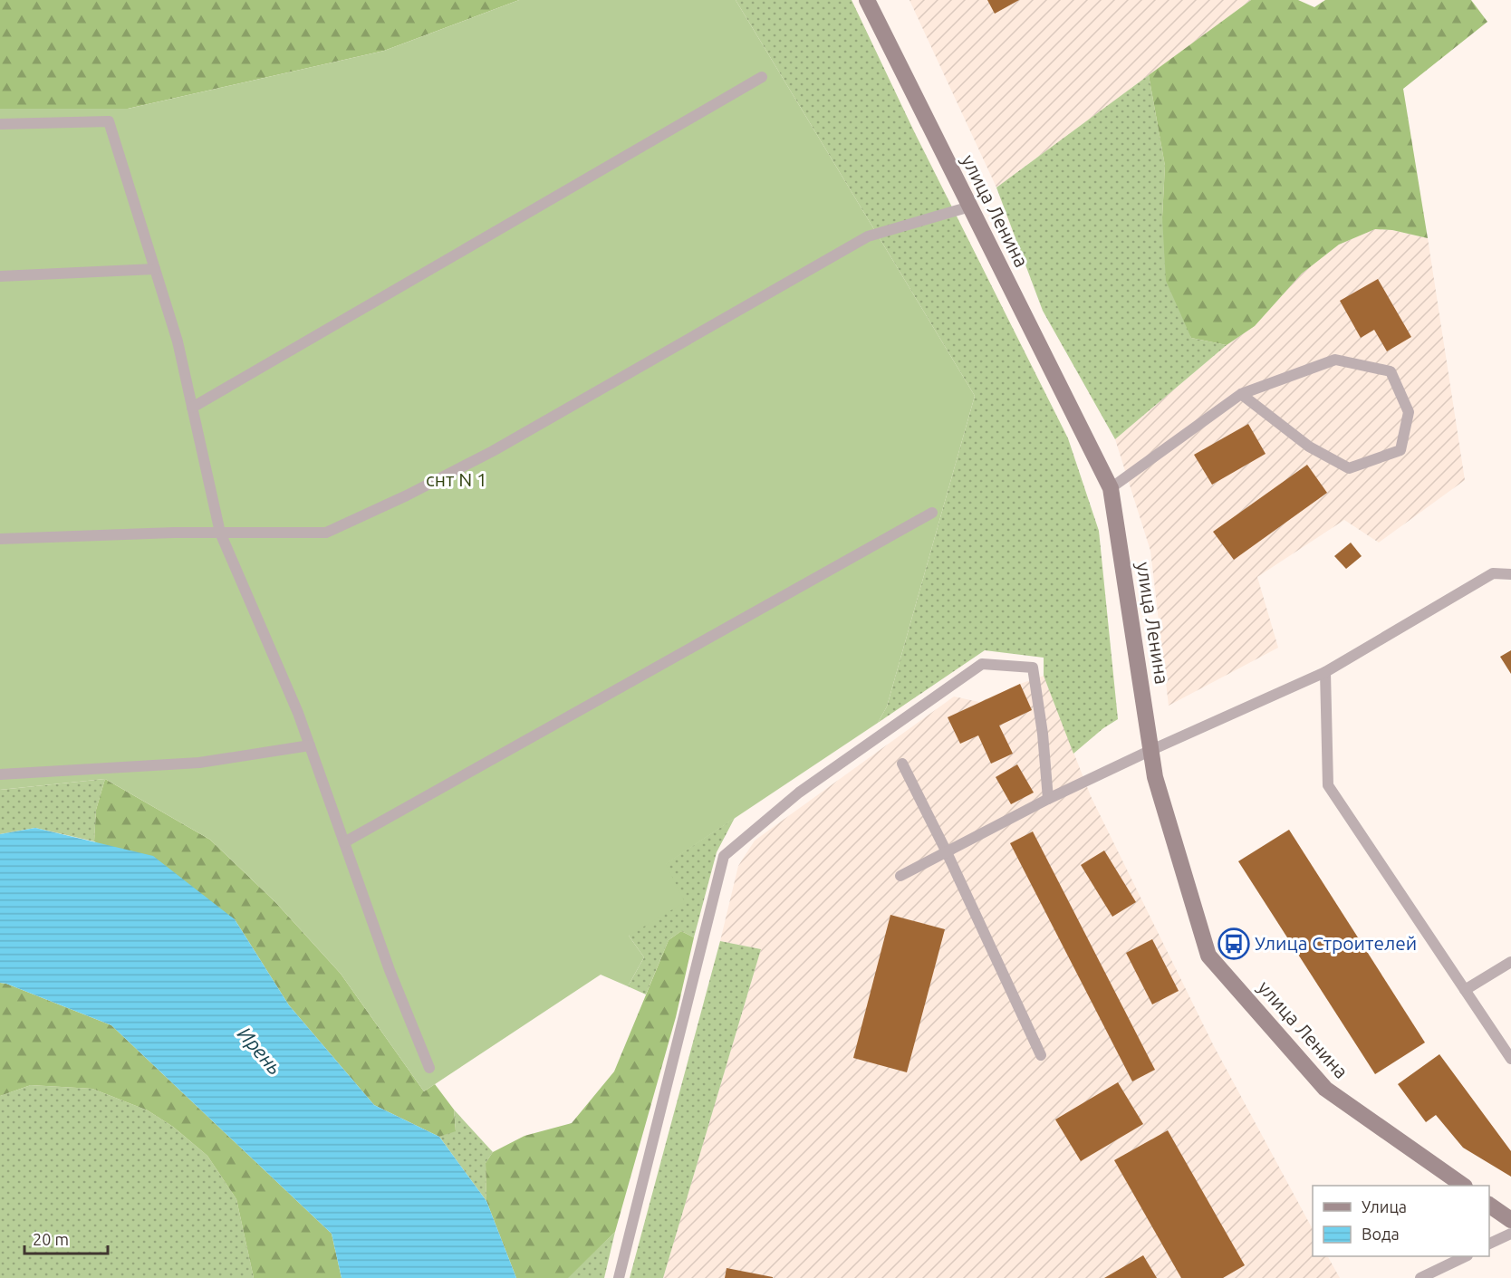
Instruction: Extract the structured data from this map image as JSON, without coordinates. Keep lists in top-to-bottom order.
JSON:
{
  "streets": {
    "street": ["улица Ленина"]
  },
  "water": ["Ирень"],
  "parks": ["снт N 1"],
  "places": {
    "bus stop": ["Улица Строителей"]
  },
  "legend": ["Улица", "Вода"],
  "scale_bar": "20 m"
}
